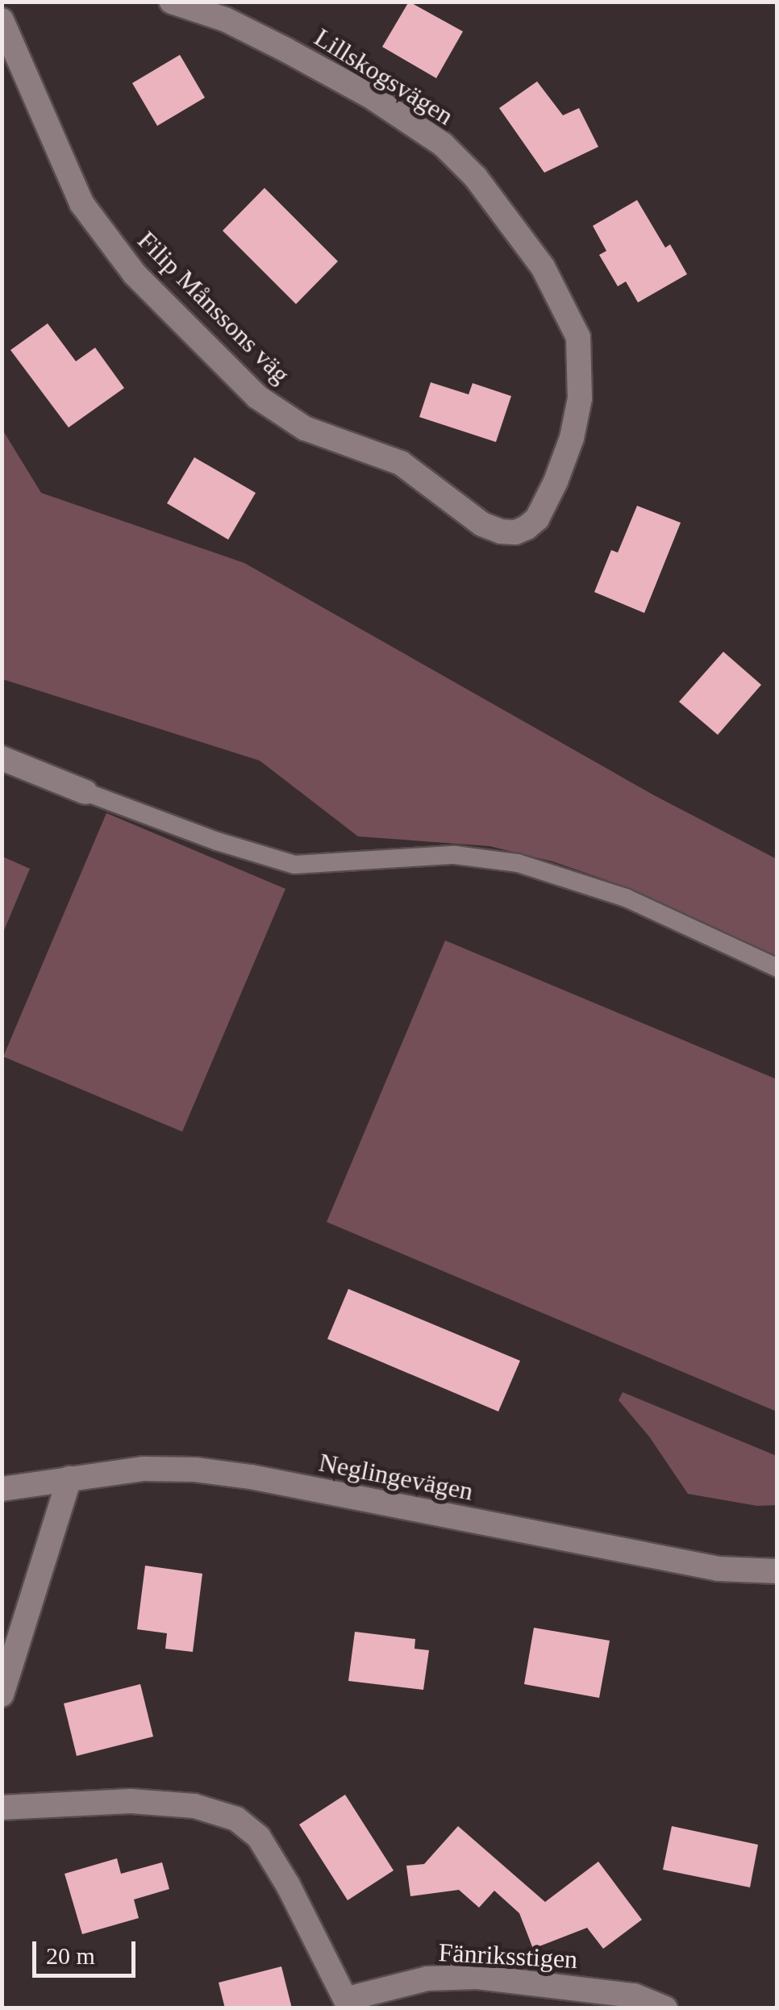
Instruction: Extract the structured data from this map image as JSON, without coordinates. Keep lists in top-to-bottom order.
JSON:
{
  "streets": {
    "street": [
      "Lillskogsvägen",
      "Filip Månssons väg",
      "Neglingevägen",
      "Fänriksstigen"
    ]
  },
  "crossings": [
    ["Lillskogsvägen", "Filip Månssons väg"]
  ],
  "scale_bar": "20 m"
}
